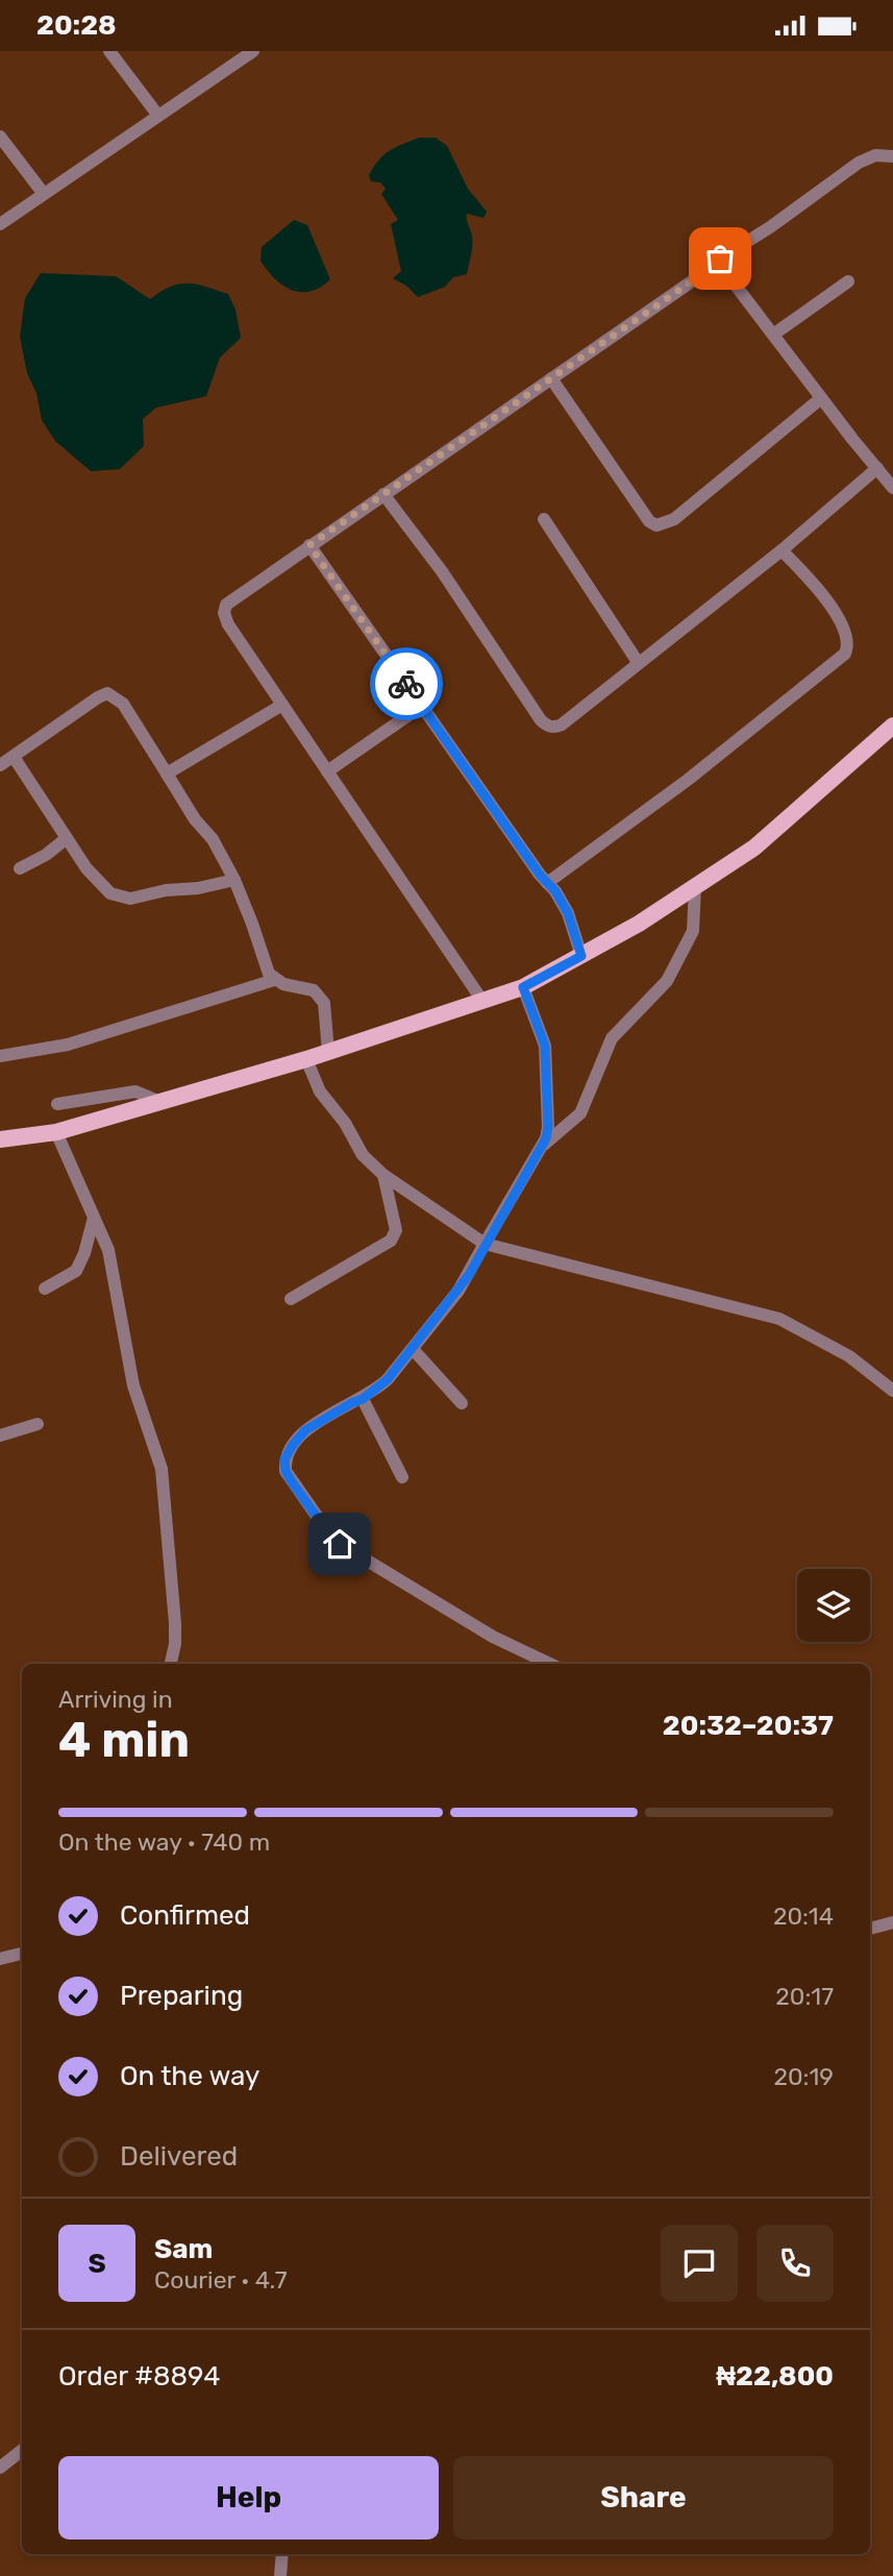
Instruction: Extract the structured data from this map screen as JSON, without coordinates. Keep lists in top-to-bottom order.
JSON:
{
  "page": {
    "status": "20:28",
    "heading": ["4 min", "Arriving in", "20:32–20:37"],
    "panel": [
      "Sam",
      "Courier · 4.7",
      "Order #8894",
      "₦22,800"
    ],
    "bar": "On the way · 740 m",
    "list": [
      ["Confirmed", "20:14"],
      ["Preparing", "20:17"],
      ["On the way", "20:19"],
      "Delivered"
    ],
    "round": "S",
    "buttons": ["Help", "Share"]
  }
}
